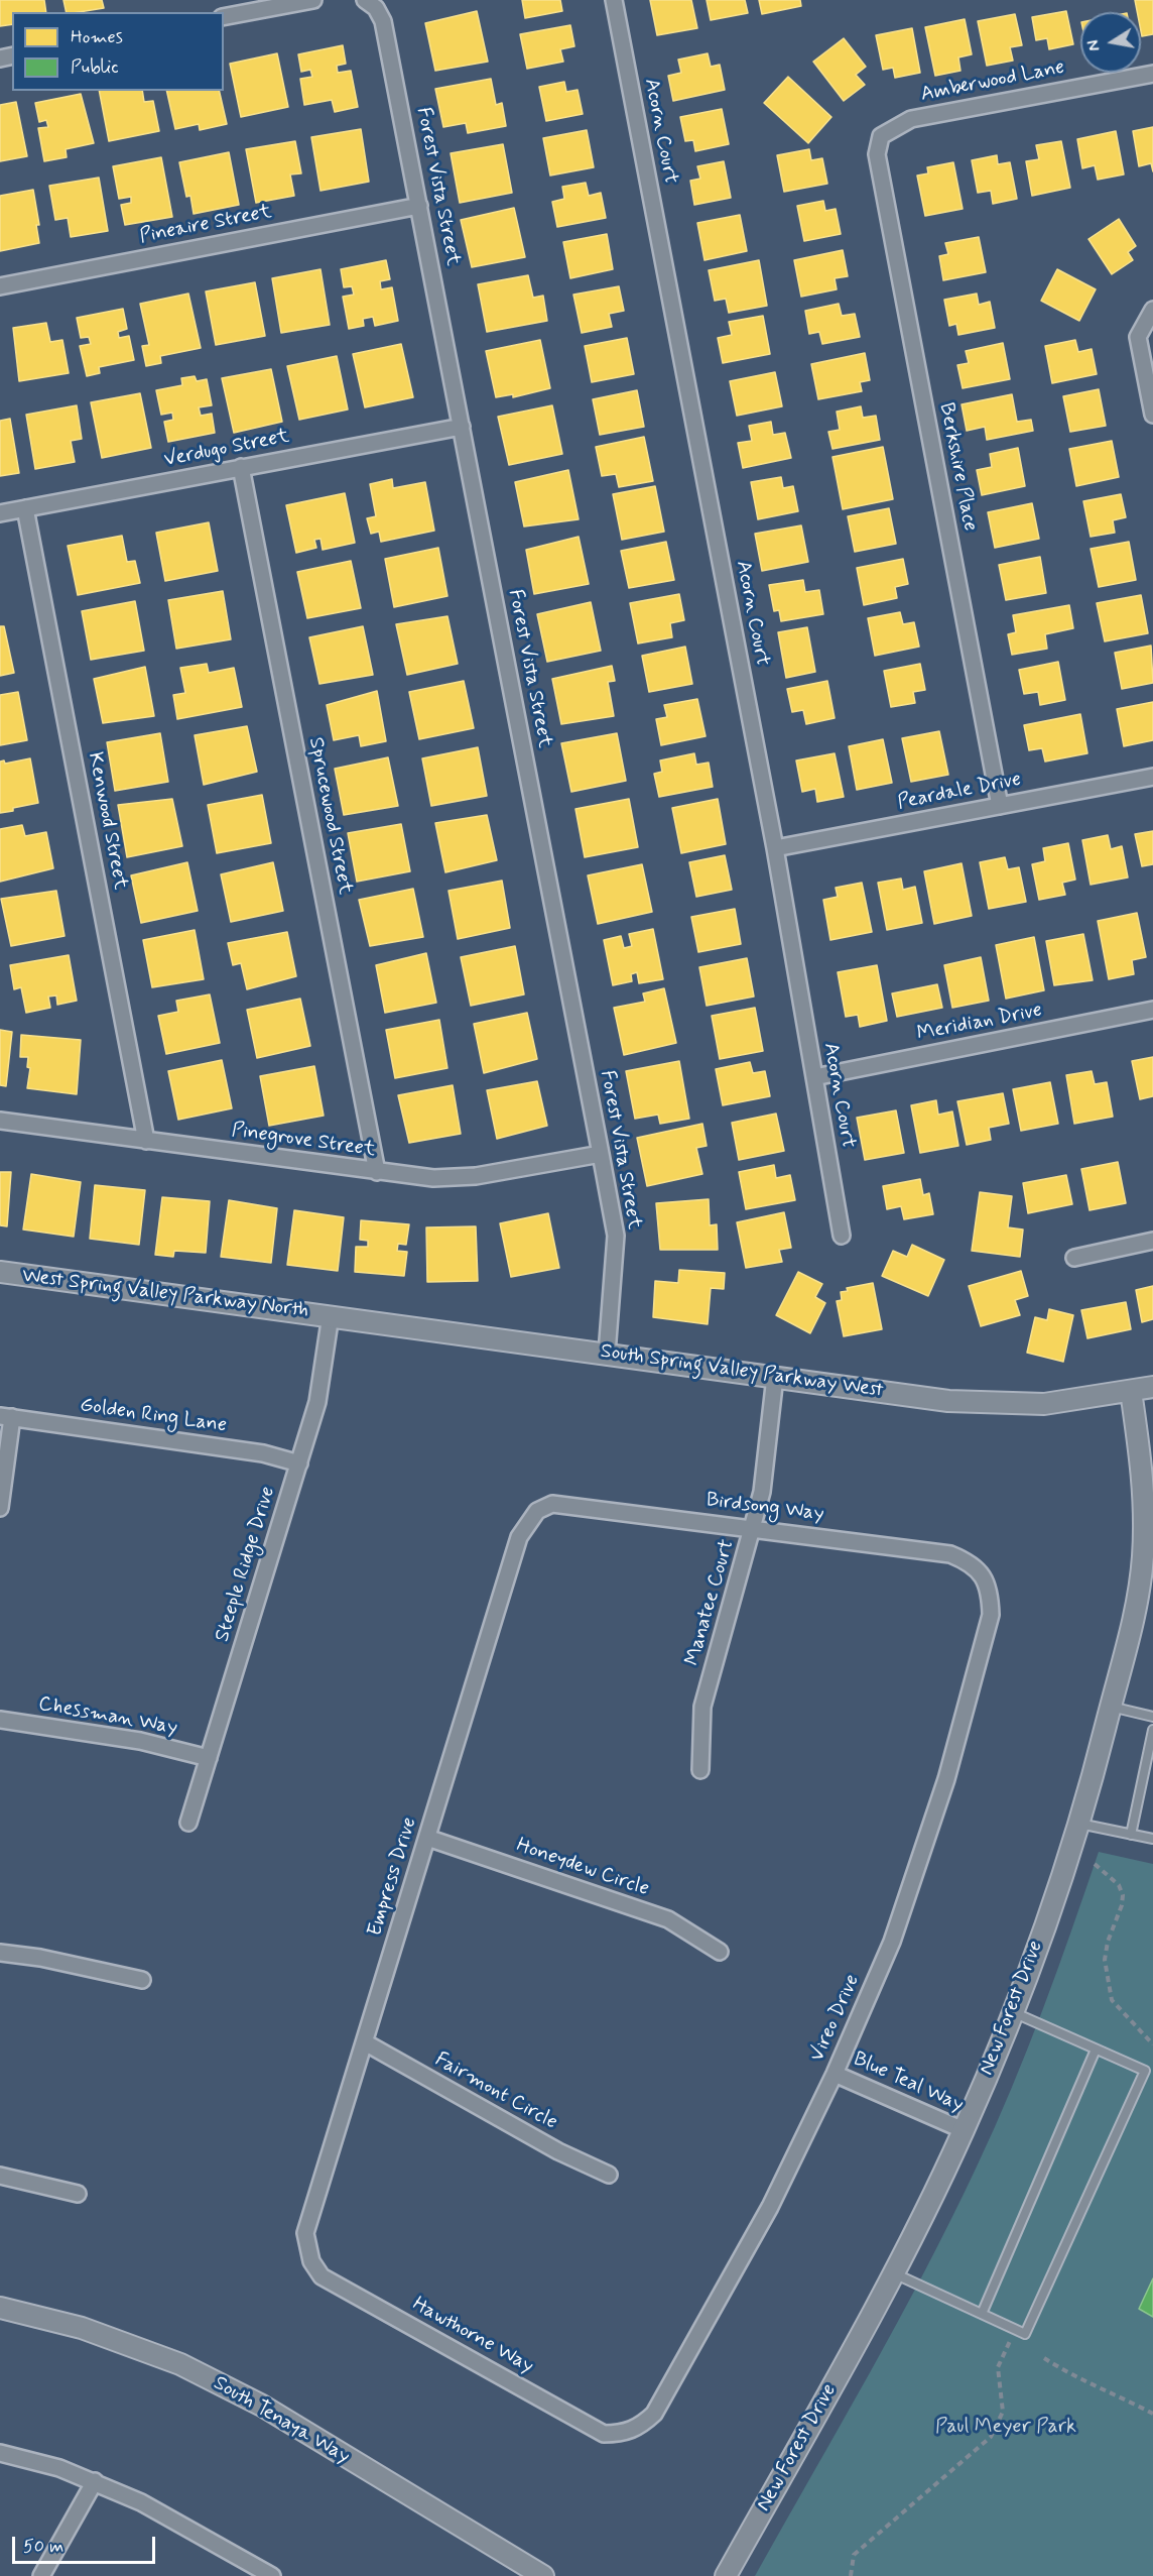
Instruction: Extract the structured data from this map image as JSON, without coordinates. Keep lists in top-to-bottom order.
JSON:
{
  "streets": {
    "street": [
      "Amberwood Lane",
      "Acorn Court",
      "Forest Vista Street",
      "Pineaire Street",
      "Verdugo Street",
      "Berkshire Place",
      "Peardale Drive",
      "Sprucewood Street",
      "Kenwood Street",
      "Meridian Drive",
      "Pinegrove Street",
      "West Spring Valley Parkway North",
      "South Spring Valley Parkway West",
      "Golden Ring Lane",
      "Birdsong Way",
      "Steeple Ridge Drive",
      "Manatee Court",
      "Chessman Way",
      "Honeydew Circle",
      "Empress Drive",
      "New Forest Drive",
      "Vireo Drive",
      "Blue Teal Way",
      "Fairmont Circle",
      "Hawthorne Way",
      "South Tenaya Way"
    ]
  },
  "crossings": [
    ["Amberwood Lane", "Berkshire Place"],
    ["Acorn Court", "Peardale Drive"],
    ["Acorn Court", "Meridian Drive"],
    ["Forest Vista Street", "Pineaire Street"],
    ["Forest Vista Street", "Verdugo Street"],
    ["Forest Vista Street", "Pinegrove Street"],
    ["Forest Vista Street", "South Spring Valley Parkway West"],
    ["Verdugo Street", "Sprucewood Street"],
    ["Verdugo Street", "Kenwood Street"],
    ["Berkshire Place", "Peardale Drive"],
    ["Sprucewood Street", "Pinegrove Street"],
    ["Kenwood Street", "Pinegrove Street"],
    ["West Spring Valley Parkway North", "South Spring Valley Parkway West"],
    ["West Spring Valley Parkway North", "Steeple Ridge Drive"],
    ["South Spring Valley Parkway West", "Steeple Ridge Drive"],
    ["South Spring Valley Parkway West", "Manatee Court"],
    ["South Spring Valley Parkway West", "New Forest Drive"],
    ["Golden Ring Lane", "Steeple Ridge Drive"],
    ["Birdsong Way", "Manatee Court"],
    ["Birdsong Way", "Empress Drive"],
    ["Birdsong Way", "Vireo Drive"],
    ["Steeple Ridge Drive", "Chessman Way"],
    ["Honeydew Circle", "Empress Drive"],
    ["Empress Drive", "Fairmont Circle"],
    ["Empress Drive", "Hawthorne Way"],
    ["New Forest Drive", "Blue Teal Way"],
    ["Vireo Drive", "Blue Teal Way"],
    ["Vireo Drive", "Hawthorne Way"]
  ],
  "parks": ["Paul Meyer Park"],
  "legend": ["Homes", "Public"],
  "scale_bar": "50 m",
  "north": "left"
}
